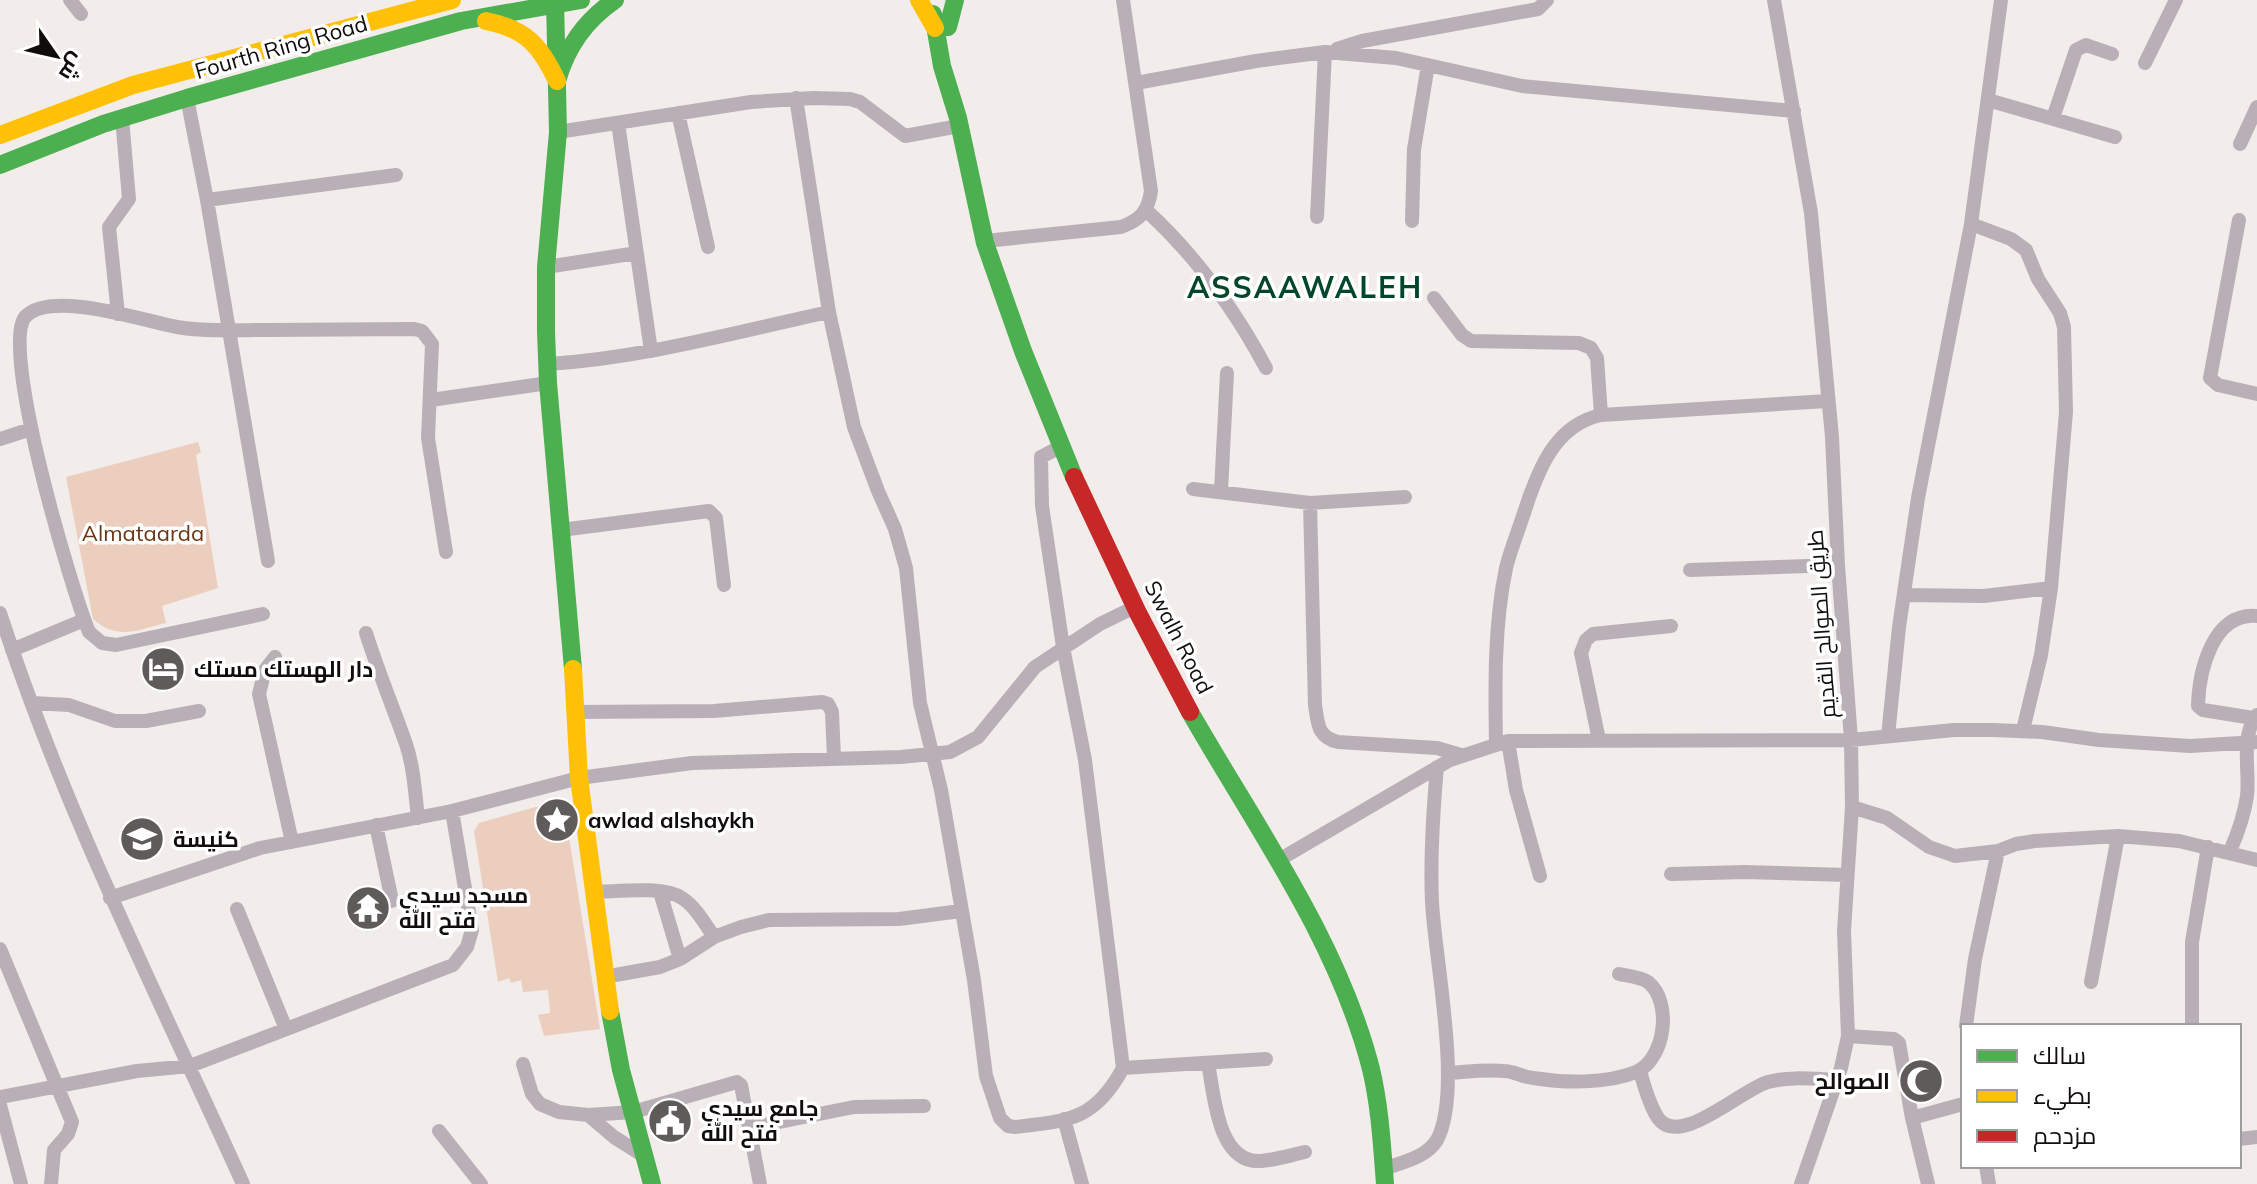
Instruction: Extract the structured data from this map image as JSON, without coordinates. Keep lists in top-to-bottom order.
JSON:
{
  "streets": {
    "street": ["Fourth Ring Road", "طريق الصوالح القديم", "Swalh Road"]
  },
  "crossings": [
    ["طريق الصوالح القديم", "Swalh Road"]
  ],
  "districts": ["ASSAAWALEH"],
  "parks": ["Almataarda"],
  "places": {
    "hotel": ["دار الهستك مستك"],
    "place": ["awlad alshaykh"],
    "school or university": ["كنيسة"],
    "temple": ["مسجد سيدي فتح الله"],
    "mosque": ["الصوالح"],
    "public building": ["جامع سيدي فتح الله"]
  },
  "legend": ["سالك", "بطيء", "مزدحم"],
  "north": "bottom right"
}
